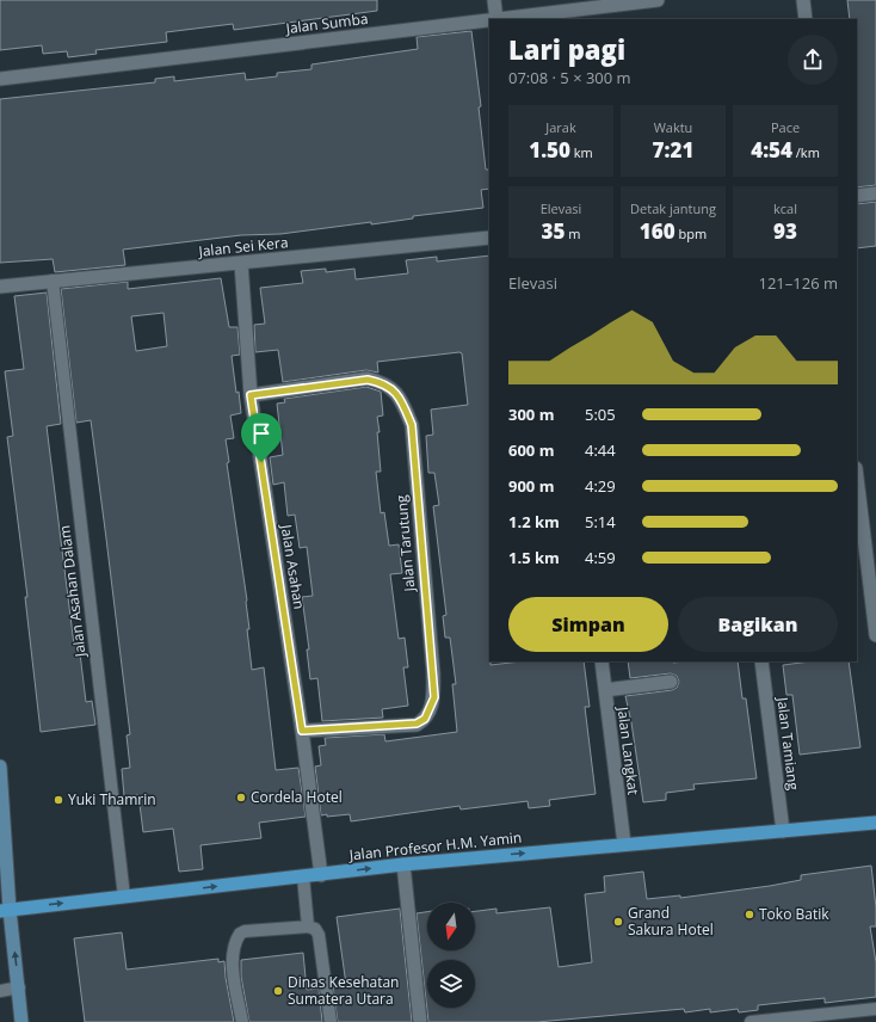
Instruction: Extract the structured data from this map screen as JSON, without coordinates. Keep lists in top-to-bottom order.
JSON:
{
  "streets": {
    "main road": ["Jalan Profesor H.M. Yamin"],
    "street": [
      "Jalan Sumba",
      "Jalan Sei Kera",
      "Jalan Tarutung",
      "Jalan Asahan",
      "Jalan Tamiang",
      "Jalan Langkat"
    ],
    "lane": ["Jalan Asahan Dalam"]
  },
  "crossings": [
    ["Jalan Sei Kera", "Jalan Asahan"],
    ["Jalan Sei Kera", "Jalan Asahan Dalam"],
    ["Jalan Tarutung", "Jalan Asahan"],
    ["Jalan Asahan", "Jalan Profesor H.M. Yamin"],
    ["Jalan Asahan Dalam", "Jalan Profesor H.M. Yamin"],
    ["Jalan Tamiang", "Jalan Profesor H.M. Yamin"],
    ["Jalan Langkat", "Jalan Profesor H.M. Yamin"]
  ],
  "one_way": ["Jalan Profesor H.M. Yamin"],
  "places": [
    "Cordela Hotel",
    "Yuki Thamrin",
    "Toko Batik",
    "Grand Sakura Hotel",
    "Dinas Kesehatan Sumatera Utara"
  ],
  "north": "bottom",
  "page": {
    "heading": ["Lari pagi", "07:08 · 5 × 300 m"],
    "stats": [
      ["Jarak", "1.50 km"],
      ["Waktu", "7:21"],
      ["Pace", "4:54 /km"],
      ["Elevasi", "35 m"],
      ["Detak jantung", "160 bpm"],
      ["kcal", "93"]
    ],
    "chart": ["Elevasi", "121–126 m"],
    "list": [
      {
        "name": "300 m",
        "note": "5:05"
      },
      {
        "name": "600 m",
        "note": "4:44"
      },
      {
        "name": "900 m",
        "note": "4:29"
      },
      {
        "name": "1.2 km",
        "note": "5:14"
      },
      {
        "name": "1.5 km",
        "note": "4:59"
      }
    ],
    "buttons": ["Simpan", "Bagikan"]
  }
}
